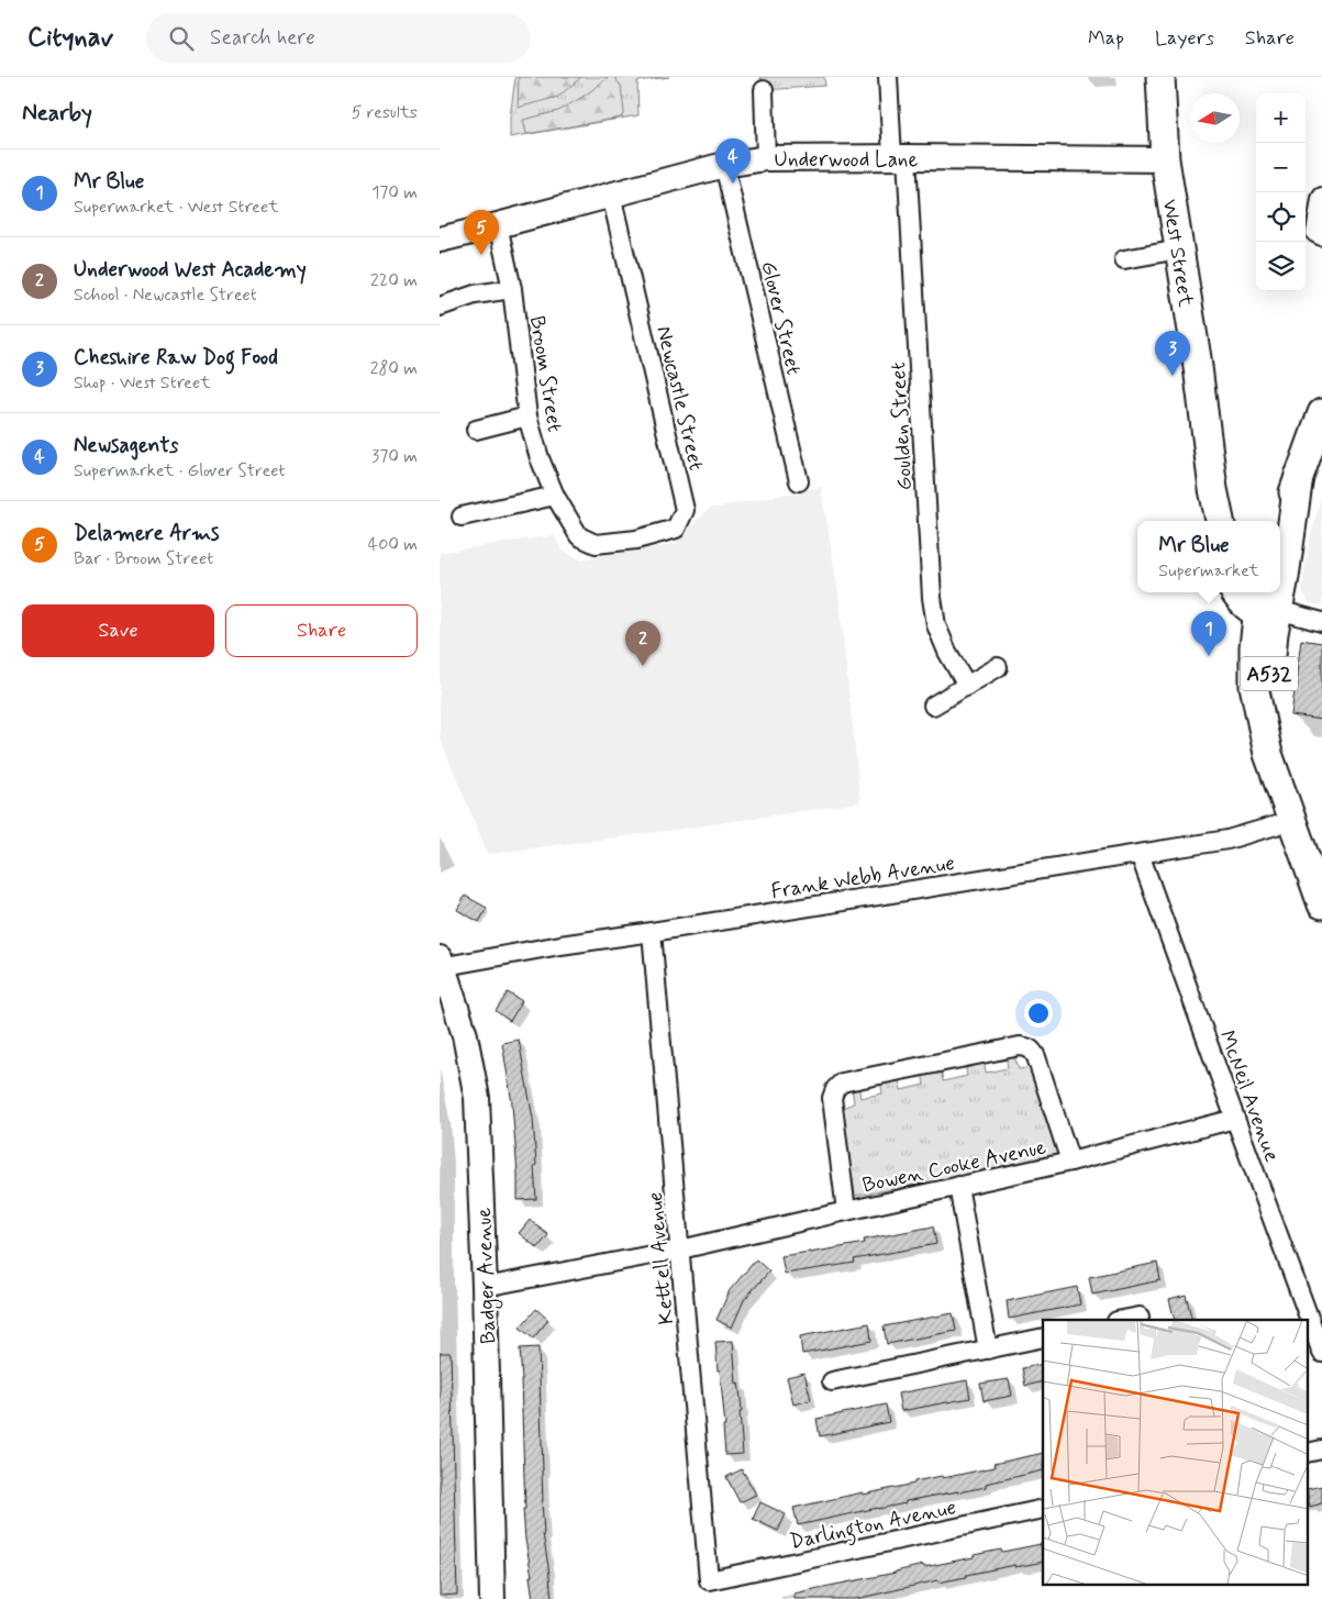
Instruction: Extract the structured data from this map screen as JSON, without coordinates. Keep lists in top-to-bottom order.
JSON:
{
  "streets": {
    "main road": ["West Street", "A532"],
    "street": [
      "Underwood Lane",
      "Glover Street",
      "Broom Street",
      "Newcastle Street",
      "Goulden Street",
      "Frank Webb Avenue",
      "McNeil Avenue",
      "Bowen Cooke Avenue",
      "Kettell Avenue",
      "Badger Avenue",
      "Darlington Avenue"
    ]
  },
  "crossings": [
    ["Underwood Lane", "West Street"],
    ["Underwood Lane", "Glover Street"],
    ["Underwood Lane", "Broom Street"],
    ["Underwood Lane", "Newcastle Street"],
    ["Underwood Lane", "Goulden Street"],
    ["Broom Street", "Newcastle Street"],
    ["A532", "Frank Webb Avenue"],
    ["Frank Webb Avenue", "McNeil Avenue"],
    ["Frank Webb Avenue", "Kettell Avenue"],
    ["Frank Webb Avenue", "Badger Avenue"],
    ["McNeil Avenue", "Bowen Cooke Avenue"],
    ["Bowen Cooke Avenue", "Kettell Avenue"],
    ["Bowen Cooke Avenue", "Badger Avenue"],
    ["Kettell Avenue", "Darlington Avenue"]
  ],
  "north": "left",
  "page": {
    "header": "Citynav",
    "search": "Search here",
    "nav": ["Map", "Layers", "Share"],
    "heading": ["Nearby", "5 results"],
    "map_buttons": ["+", "−"],
    "pins": [
      "4",
      "5",
      "3",
      "1",
      "2"
    ],
    "list": [
      {
        "mark": "1",
        "name": "Mr Blue",
        "note": "Supermarket · West Street",
        "value": "170 m"
      },
      {
        "mark": "2",
        "name": "Underwood West Academy",
        "note": "School · Newcastle Street",
        "value": "220 m"
      },
      {
        "mark": "3",
        "name": "Cheshire Raw Dog Food",
        "note": "Shop · West Street",
        "value": "280 m"
      },
      {
        "mark": "4",
        "name": "Newsagents",
        "note": "Supermarket · Glover Street",
        "value": "370 m"
      },
      {
        "mark": "5",
        "name": "Delamere Arms",
        "note": "Bar · Broom Street",
        "value": "400 m"
      }
    ],
    "popup": ["Mr Blue", "Supermarket"],
    "buttons": ["Save", "Share"]
  }
}
